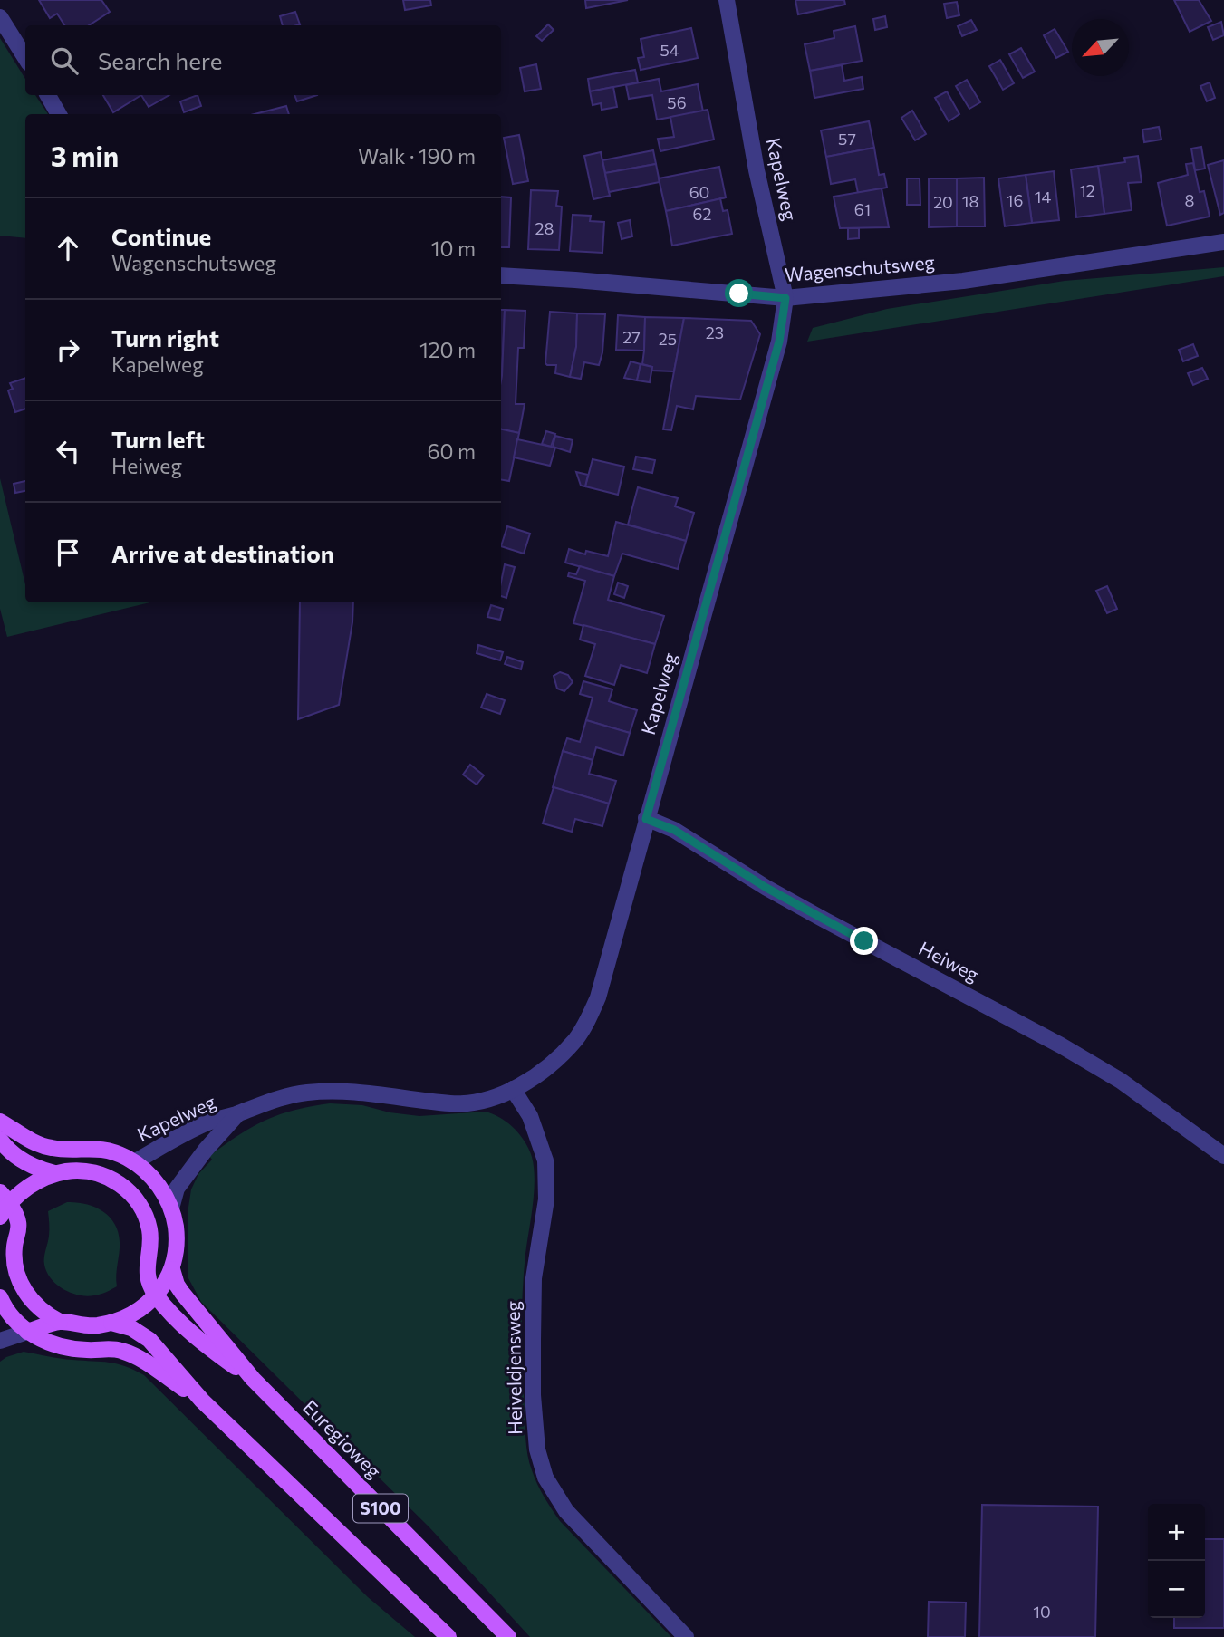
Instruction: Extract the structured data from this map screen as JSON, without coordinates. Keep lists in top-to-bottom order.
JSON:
{
  "streets": {
    "main road": ["Euregioweg", "S100"],
    "street": [
      "Kapelweg",
      "Wagenschutsweg",
      "Heiweg",
      "Heiveldjensweg"
    ]
  },
  "crossings": [
    ["Kapelweg", "Wagenschutsweg"],
    ["Kapelweg", "Heiweg"],
    ["Kapelweg", "Heiveldjensweg"],
    ["Euregioweg", "S100"]
  ],
  "house_numbers": [
    "54",
    "56",
    "57",
    "12",
    "60",
    "14",
    "16",
    "8",
    "18",
    "20",
    "61",
    "62",
    "28",
    "23",
    "27",
    "25",
    "10"
  ],
  "north": "bottom left",
  "page": {
    "search": "Search here",
    "heading": ["3 min", "Walk · 190 m"],
    "list": [
      ["Continue", "Wagenschutsweg", "10 m"],
      ["Turn right", "Kapelweg", "120 m"],
      ["Turn left", "Heiweg", "60 m"],
      "Arrive at destination"
    ],
    "map_buttons": ["+", "−"]
  }
}
